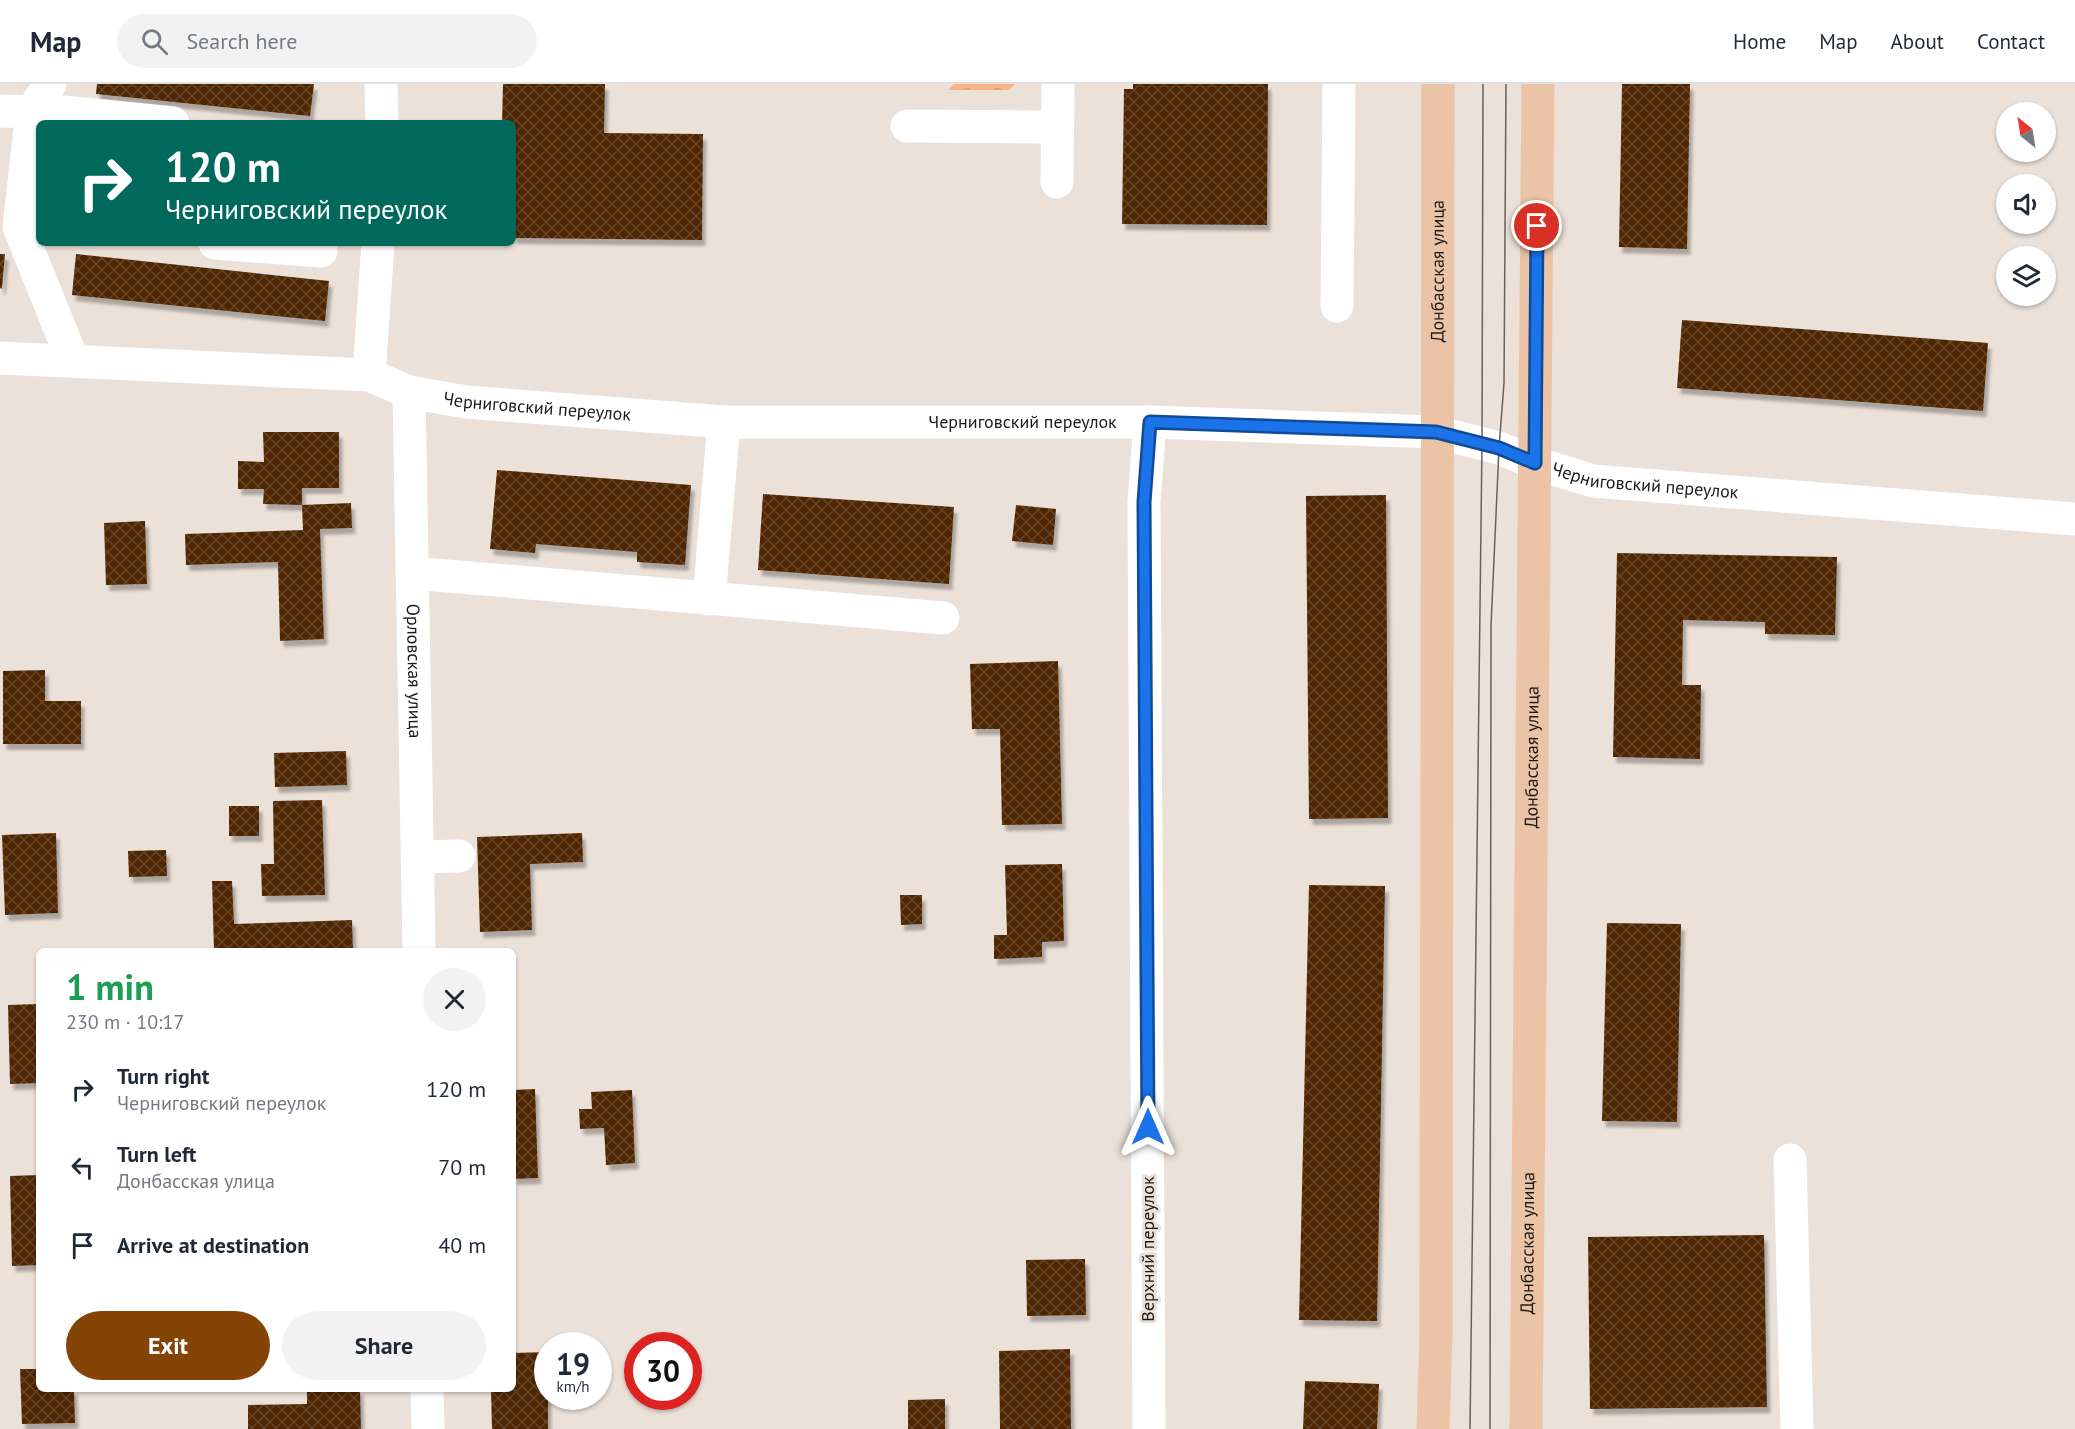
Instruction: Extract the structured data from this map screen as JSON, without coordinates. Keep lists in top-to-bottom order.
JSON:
{
  "streets": {
    "main road": ["Донбасская улица"],
    "street": ["Черниговский переулок", "Орловская улица", "Верхний переулок"]
  },
  "crossings": [
    ["Донбасская улица", "Черниговский переулок"],
    ["Черниговский переулок", "Орловская улица"],
    ["Черниговский переулок", "Верхний переулок"]
  ],
  "north": "top left",
  "page": {
    "header": "Map",
    "search": "Search here",
    "nav": [
      "Home",
      "Map",
      "About",
      "Contact"
    ],
    "turn": ["120 m", "Черниговский переулок"],
    "heading": ["1 min", "230 m · 10:17"],
    "list": [
      {
        "name": "Turn right",
        "note": "Черниговский переулок",
        "value": "120 m"
      },
      {
        "name": "Turn left",
        "note": "Донбасская улица",
        "value": "70 m"
      },
      {
        "name": "Arrive at destination",
        "value": "40 m"
      }
    ],
    "buttons": ["Exit", "Share"],
    "speed": "19 km/h",
    "limit": "30"
  }
}
